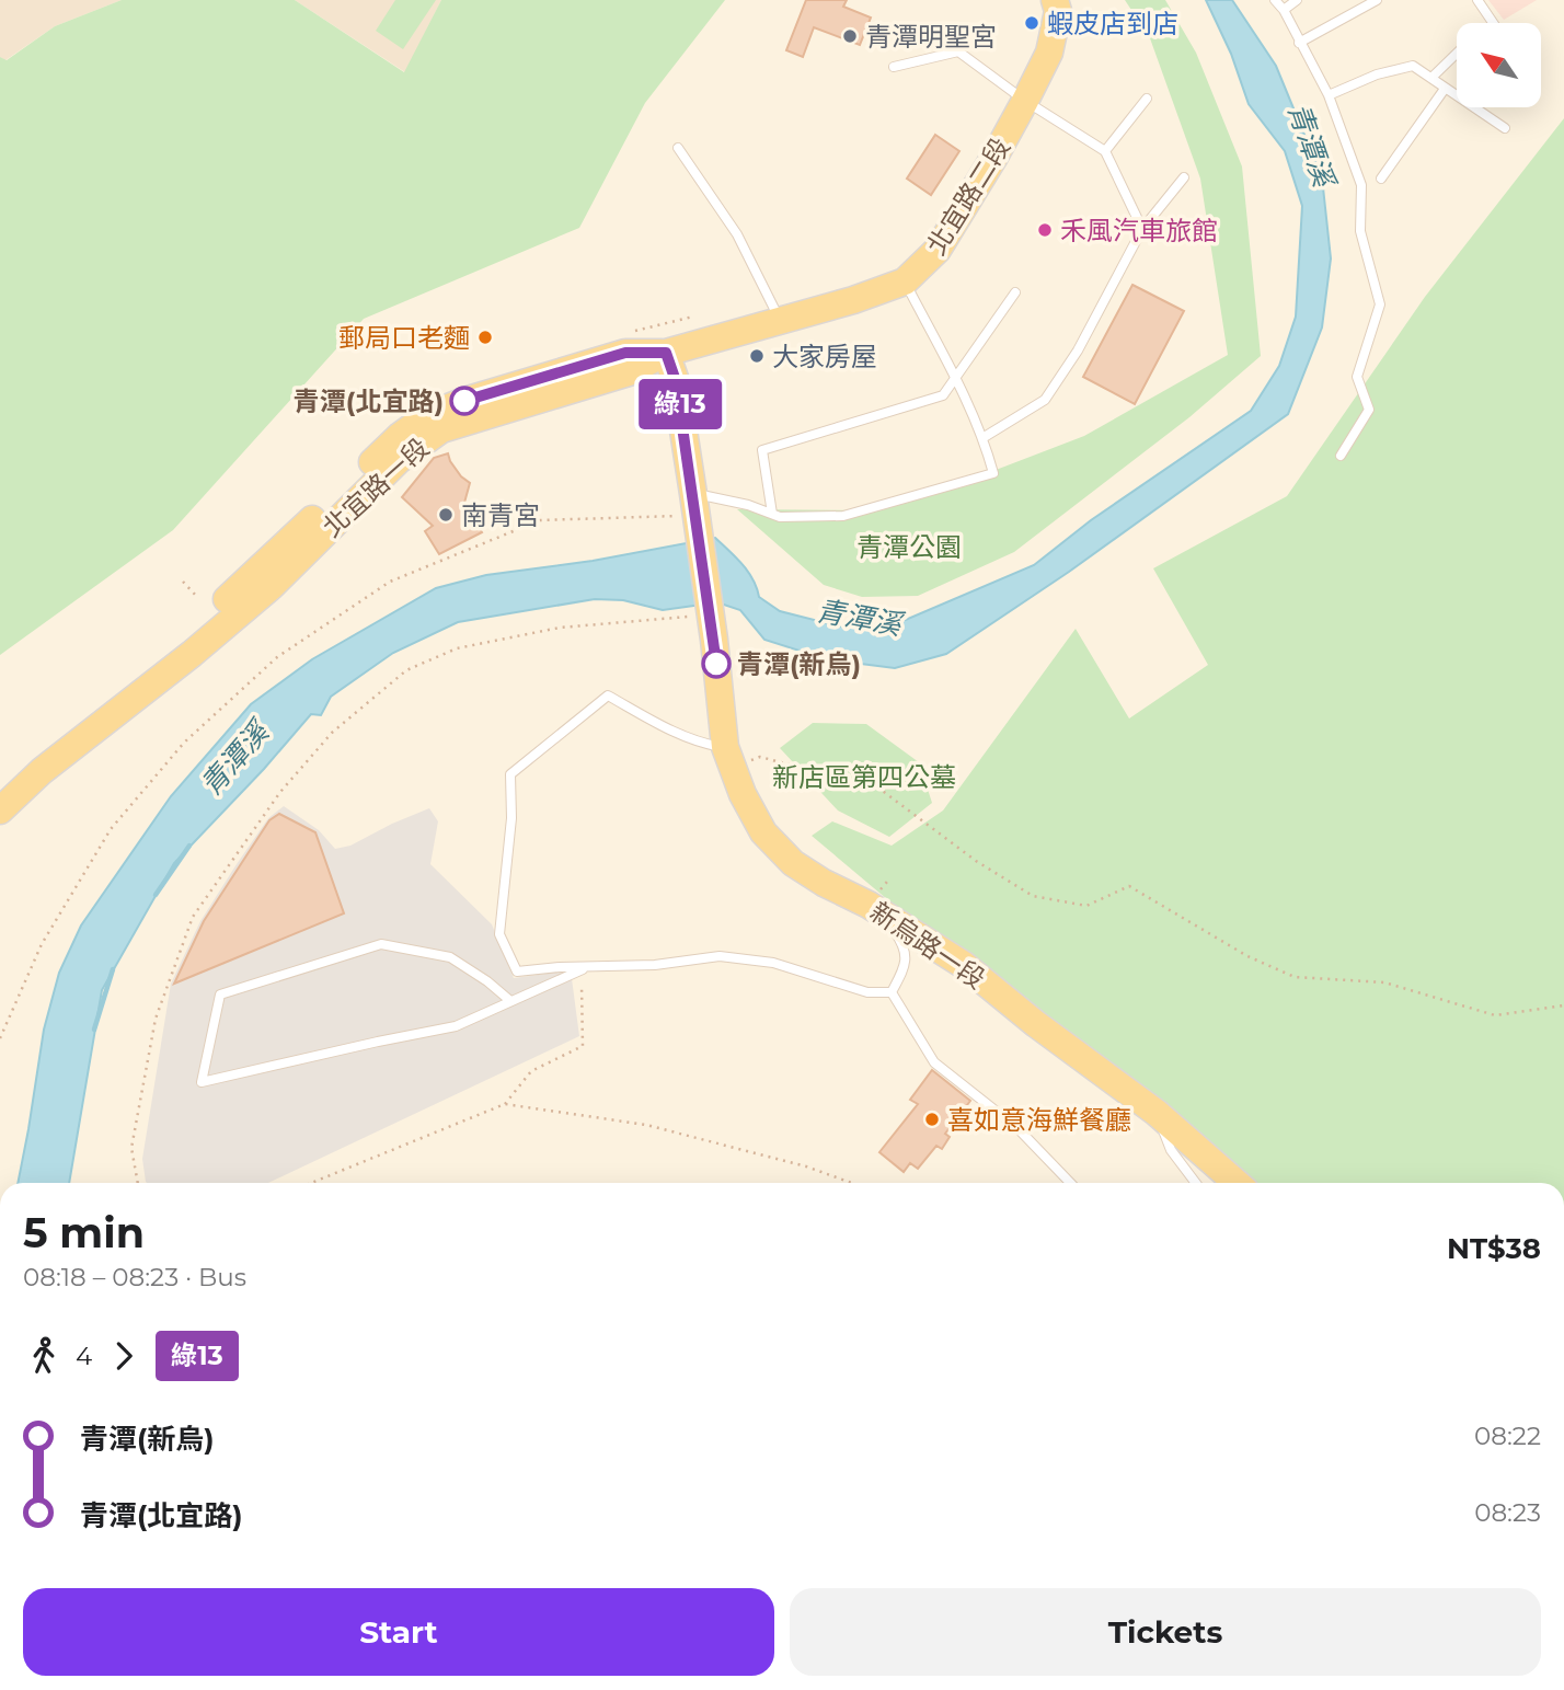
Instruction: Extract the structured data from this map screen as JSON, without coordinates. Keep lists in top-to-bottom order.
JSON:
{
  "streets": {
    "main road": ["北宜路二段", "北宜路一段", "新烏路一段"]
  },
  "crossings": [
    ["北宜路二段", "北宜路一段"]
  ],
  "water": ["青潭溪"],
  "parks": ["青潭公園", "新店區第四公墓"],
  "places": [
    "蝦皮店到店",
    "青潭明聖宮",
    "禾風汽車旅館",
    "郵局口老麵",
    "大家房屋",
    "青潭(北宜路)",
    "南青宮",
    "青潭(新烏)",
    "喜如意海鮮餐廳"
  ],
  "lines": ["bus line 綠13"],
  "north": "top left",
  "page": {
    "on_map": "綠13",
    "heading": ["5 min", "08:18 – 08:23 · Bus", "NT$38"],
    "legs": ["4", "綠13"],
    "list": [
      {
        "name": "青潭(新烏)",
        "value": "08:22"
      },
      {
        "name": "青潭(北宜路)",
        "value": "08:23"
      }
    ],
    "buttons": ["Start", "Tickets"]
  }
}
